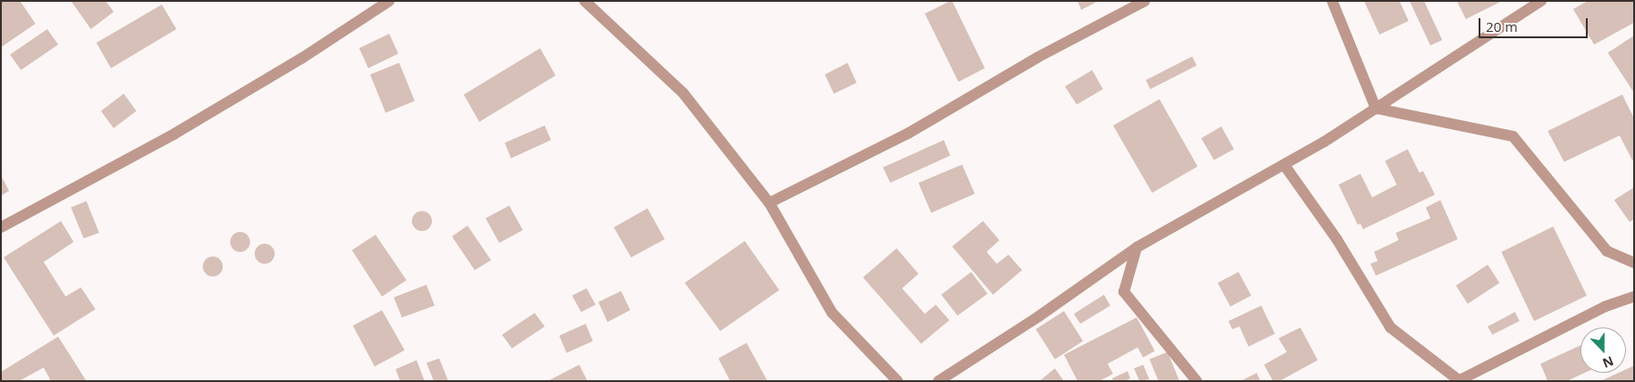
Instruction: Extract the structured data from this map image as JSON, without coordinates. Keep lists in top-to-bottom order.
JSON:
{
  "scale_bar": "20 m",
  "north": "bottom"
}
